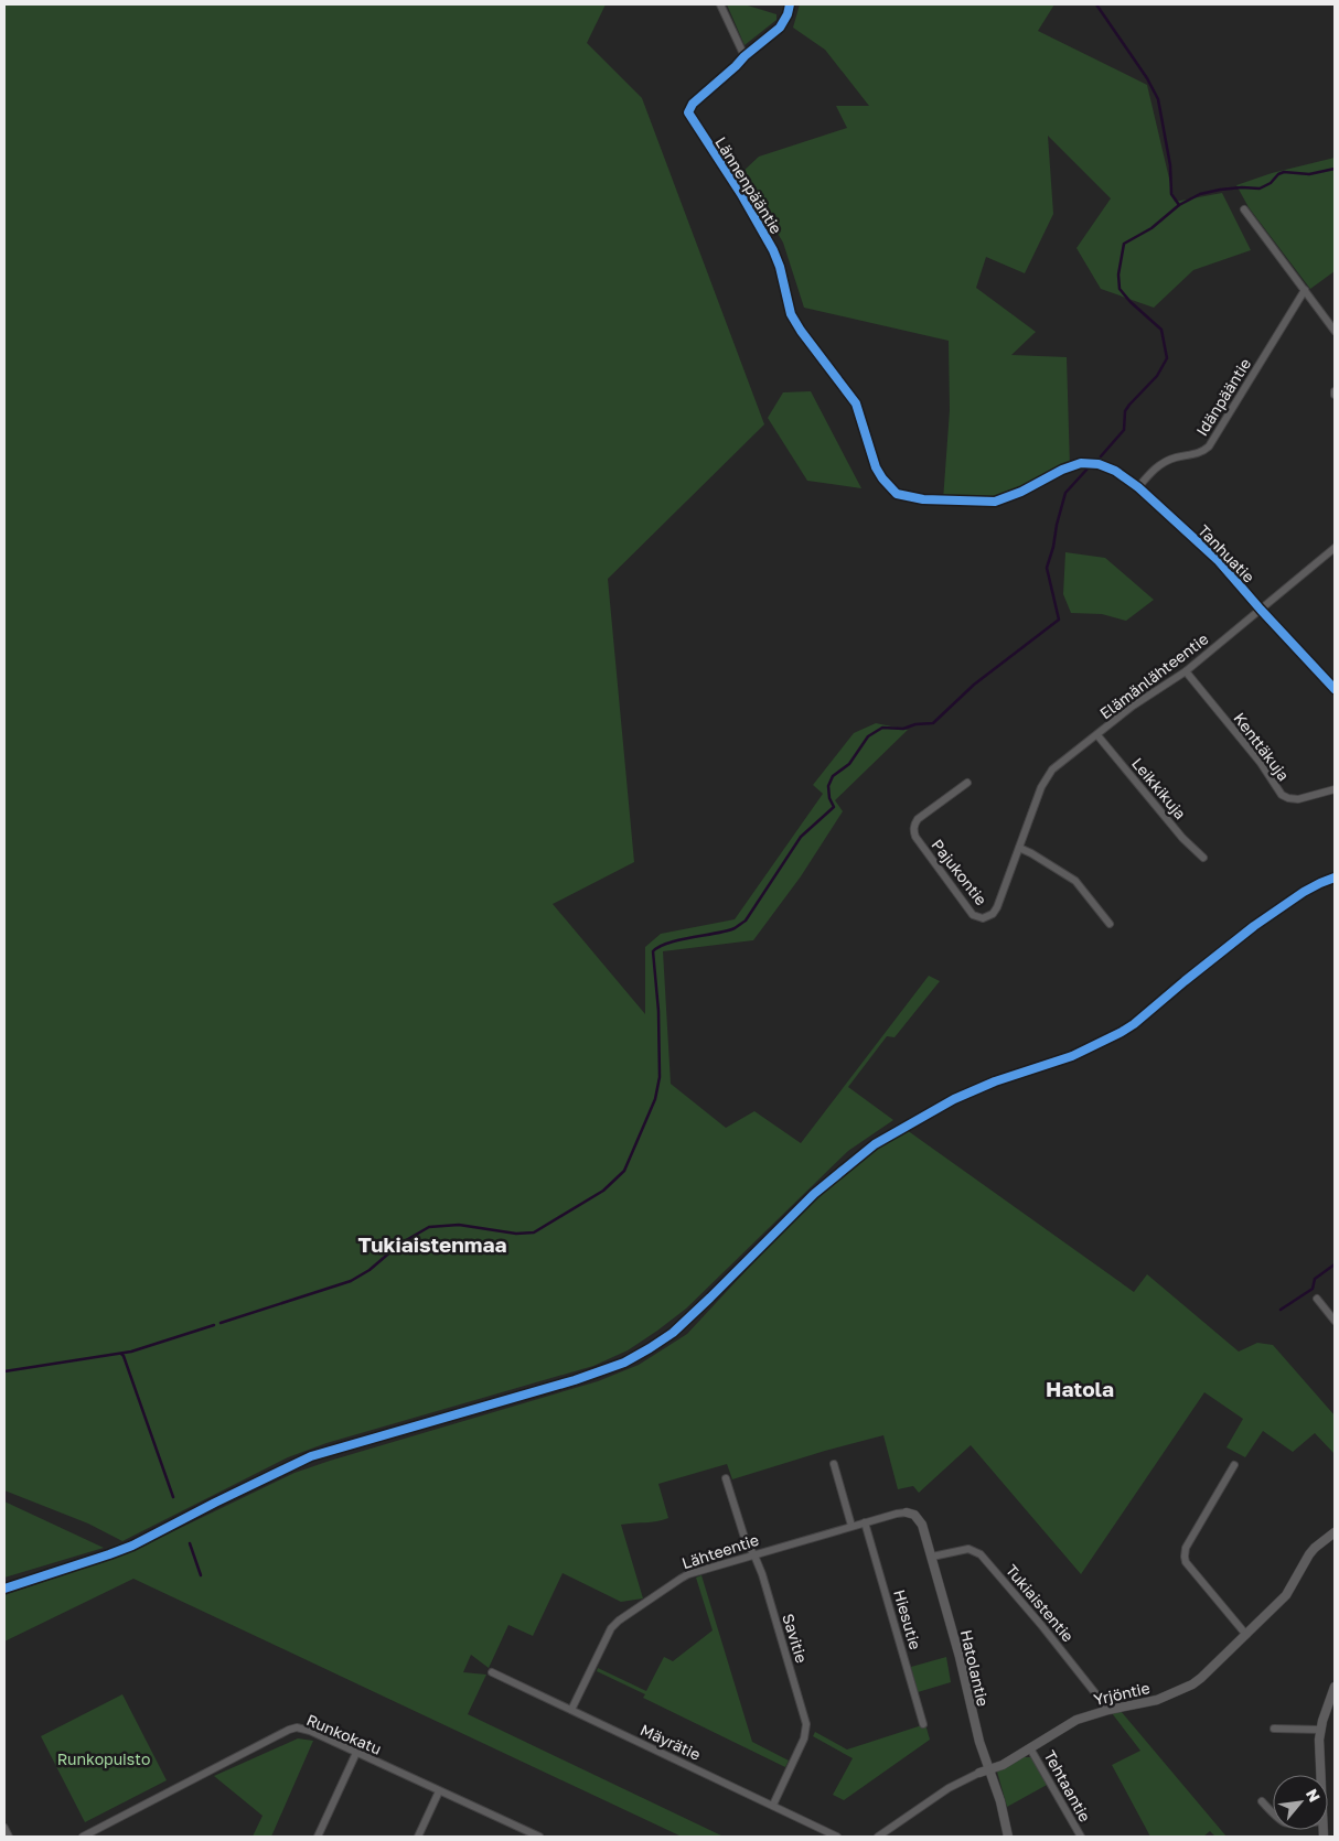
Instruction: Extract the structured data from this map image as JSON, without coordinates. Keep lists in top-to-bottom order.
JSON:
{
  "streets": {
    "street": [
      "Lännenpääntie",
      "Idänpääntie",
      "Tanhuatie",
      "Elämänlähteentie",
      "Kenttäkuja",
      "Leikkikuja",
      "Pajukontie",
      "Lähteentie",
      "Tukiaistentie",
      "Hiesutie",
      "Savitie",
      "Hatolantie",
      "Yrjöntie",
      "Runkokatu",
      "Mäyrätie",
      "Tehtaantie"
    ]
  },
  "crossings": [
    ["Lännenpääntie", "Tanhuatie"],
    ["Idänpääntie", "Tanhuatie"],
    ["Tanhuatie", "Elämänlähteentie"],
    ["Elämänlähteentie", "Kenttäkuja"],
    ["Elämänlähteentie", "Leikkikuja"],
    ["Elämänlähteentie", "Pajukontie"],
    ["Lähteentie", "Hiesutie"],
    ["Lähteentie", "Savitie"],
    ["Lähteentie", "Hatolantie"],
    ["Lähteentie", "Mäyrätie"],
    ["Tukiaistentie", "Hatolantie"],
    ["Tukiaistentie", "Yrjöntie"],
    ["Savitie", "Mäyrätie"],
    ["Hatolantie", "Yrjöntie"],
    ["Yrjöntie", "Tehtaantie"]
  ],
  "districts": ["Tukiaistenmaa", "Hatola"],
  "parks": ["Runkopuisto"],
  "north": "top right"
}
